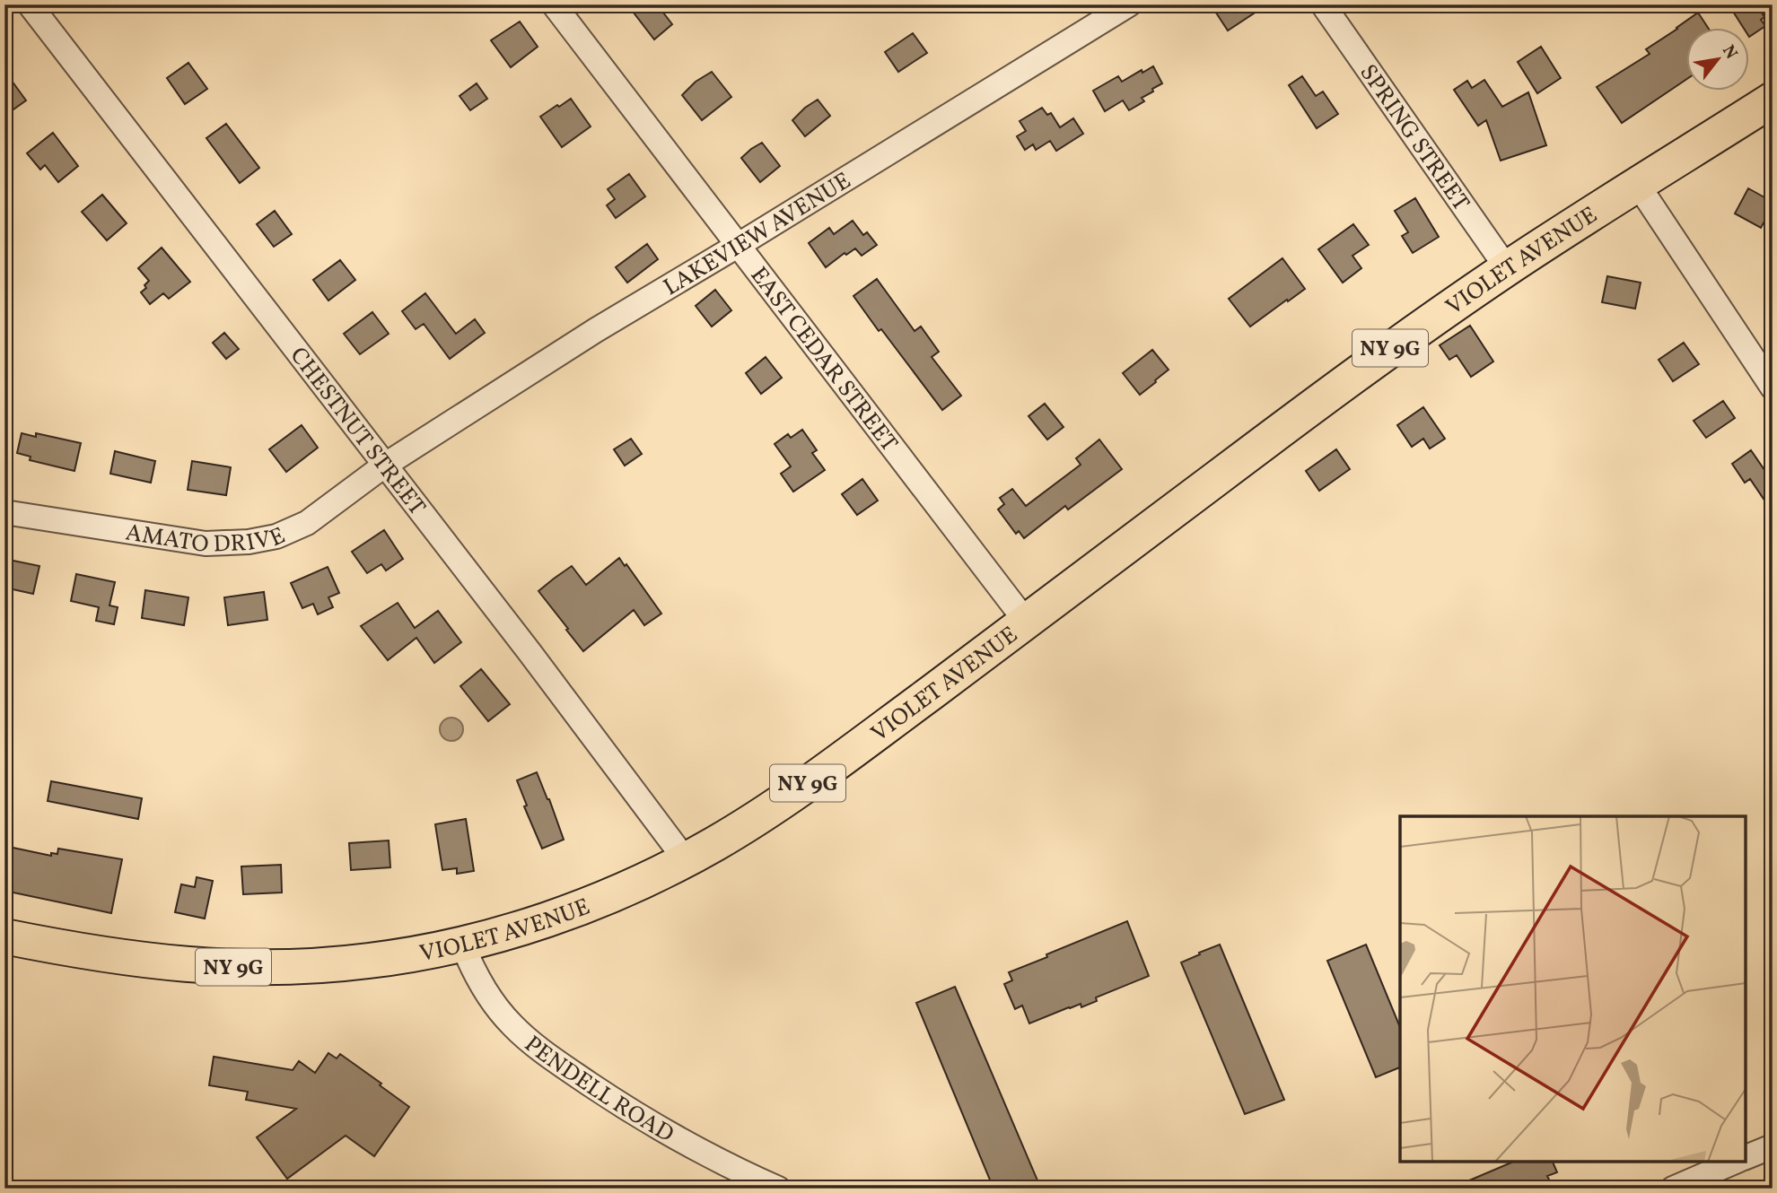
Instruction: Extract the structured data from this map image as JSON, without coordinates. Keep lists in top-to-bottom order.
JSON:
{
  "streets": {
    "main road": ["VIOLET AVENUE", "NY 9G"],
    "street": [
      "SPRING STREET",
      "LAKEVIEW AVENUE",
      "EAST CEDAR STREET",
      "CHESTNUT STREET",
      "AMATO DRIVE",
      "PENDELL ROAD"
    ]
  },
  "crossings": [
    ["SPRING STREET", "VIOLET AVENUE"],
    ["LAKEVIEW AVENUE", "EAST CEDAR STREET"],
    ["LAKEVIEW AVENUE", "CHESTNUT STREET"],
    ["LAKEVIEW AVENUE", "AMATO DRIVE"],
    ["VIOLET AVENUE", "EAST CEDAR STREET"],
    ["VIOLET AVENUE", "CHESTNUT STREET"],
    ["VIOLET AVENUE", "PENDELL ROAD"],
    ["CHESTNUT STREET", "AMATO DRIVE"]
  ],
  "north": "top right"
}
